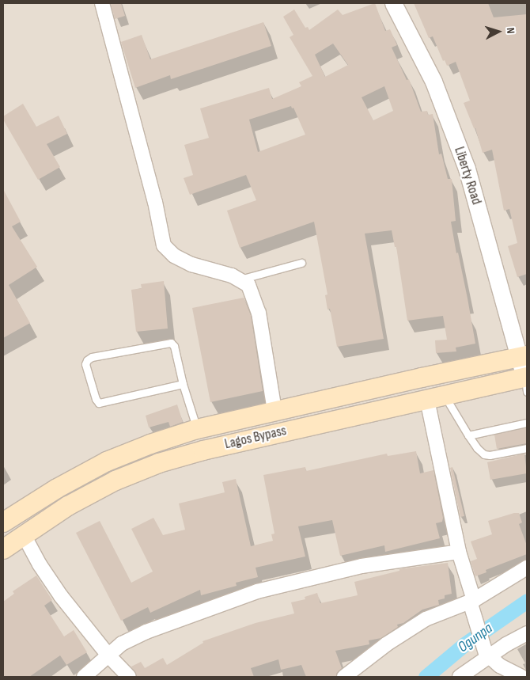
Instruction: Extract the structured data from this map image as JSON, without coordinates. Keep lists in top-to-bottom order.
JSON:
{
  "streets": {
    "main road": ["Lagos Bypass"],
    "street": ["Liberty Road"]
  },
  "crossings": [
    ["Liberty Road", "Lagos Bypass"]
  ],
  "water": ["Ogunpa"],
  "north": "right"
}
